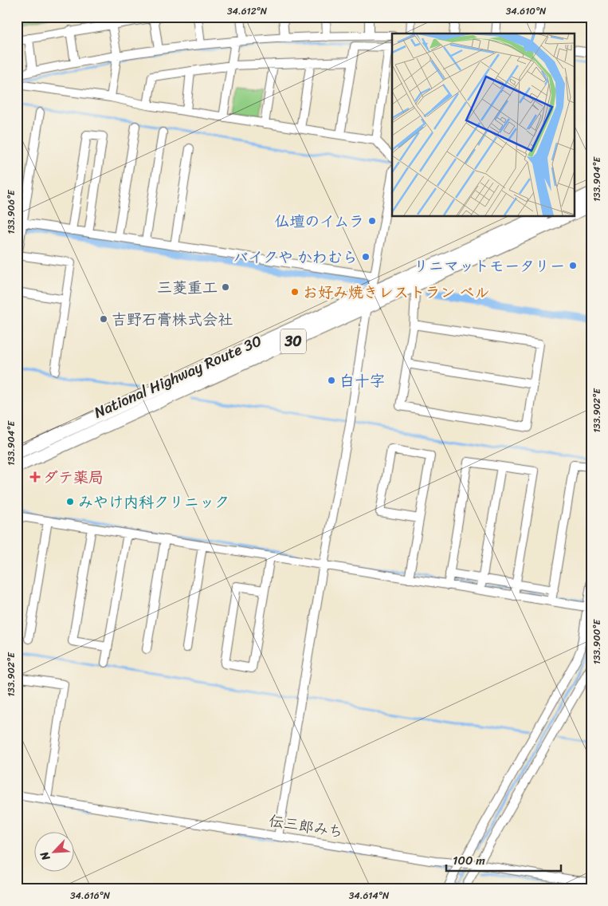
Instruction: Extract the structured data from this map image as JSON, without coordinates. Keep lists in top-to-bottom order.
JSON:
{
  "streets": {
    "highway": ["30", "National Highway Route 30"],
    "street": ["伝三郎みち"]
  },
  "places": {
    "other": [
      "仏壇のイムラ",
      "バイクや かわむら",
      "リニマットモータリー",
      "三菱重工",
      "お好み焼きレストラン ベル",
      "吉野石膏株式会社",
      "白十字",
      "みやけ内科クリニック"
    ],
    "health": ["ダテ薬局"]
  },
  "scale_bar": "100 m",
  "north": "bottom left",
  "coordinates": [
    "34.612°N",
    "34.610°N",
    "133.904°E",
    "133.906°E",
    "133.902°E",
    "133.900°E",
    "34.616°N",
    "34.614°N"
  ]
}
